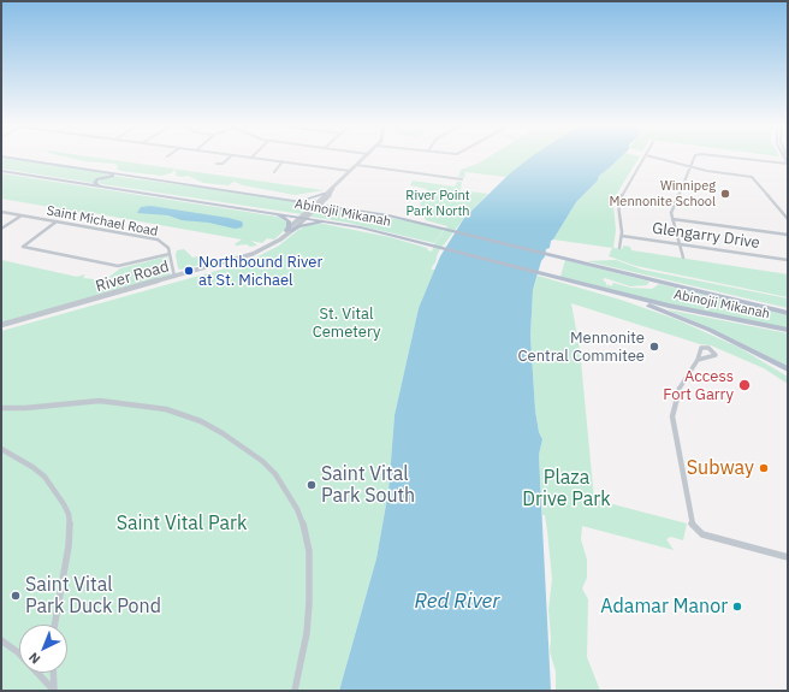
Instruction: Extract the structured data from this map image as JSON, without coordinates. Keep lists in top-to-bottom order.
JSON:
{
  "streets": {
    "main road": ["Abinojii Mikanah"],
    "street": ["Saint Michael Road", "Glengarry Drive", "River Road"]
  },
  "crossings": [
    ["Abinojii Mikanah", "River Road"],
    ["Saint Michael Road", "River Road"]
  ],
  "water": ["Red River"],
  "parks": [
    "River Point Park North",
    "St. Vital Cemetery",
    "Plaza Drive Park",
    "Saint Vital Park"
  ],
  "places": [
    "Winnipeg Mennonite School",
    "Northbound River at St. Michael",
    "Mennonite Central Commitee",
    "Access Fort Garry",
    "Subway",
    "Saint Vital Park South",
    "Saint Vital Park Duck Pond",
    "Adamar Manor"
  ],
  "north": "bottom left"
}
